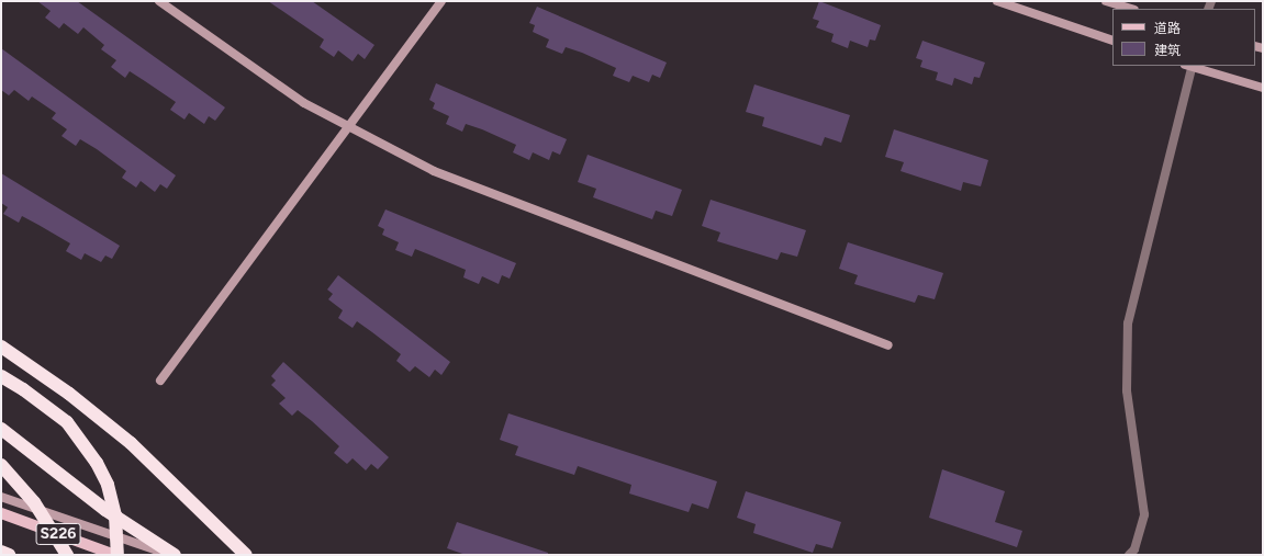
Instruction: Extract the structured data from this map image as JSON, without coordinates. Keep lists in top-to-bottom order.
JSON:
{
  "streets": {
    "main road": ["S226"]
  },
  "legend": ["道路", "建筑"]
}
